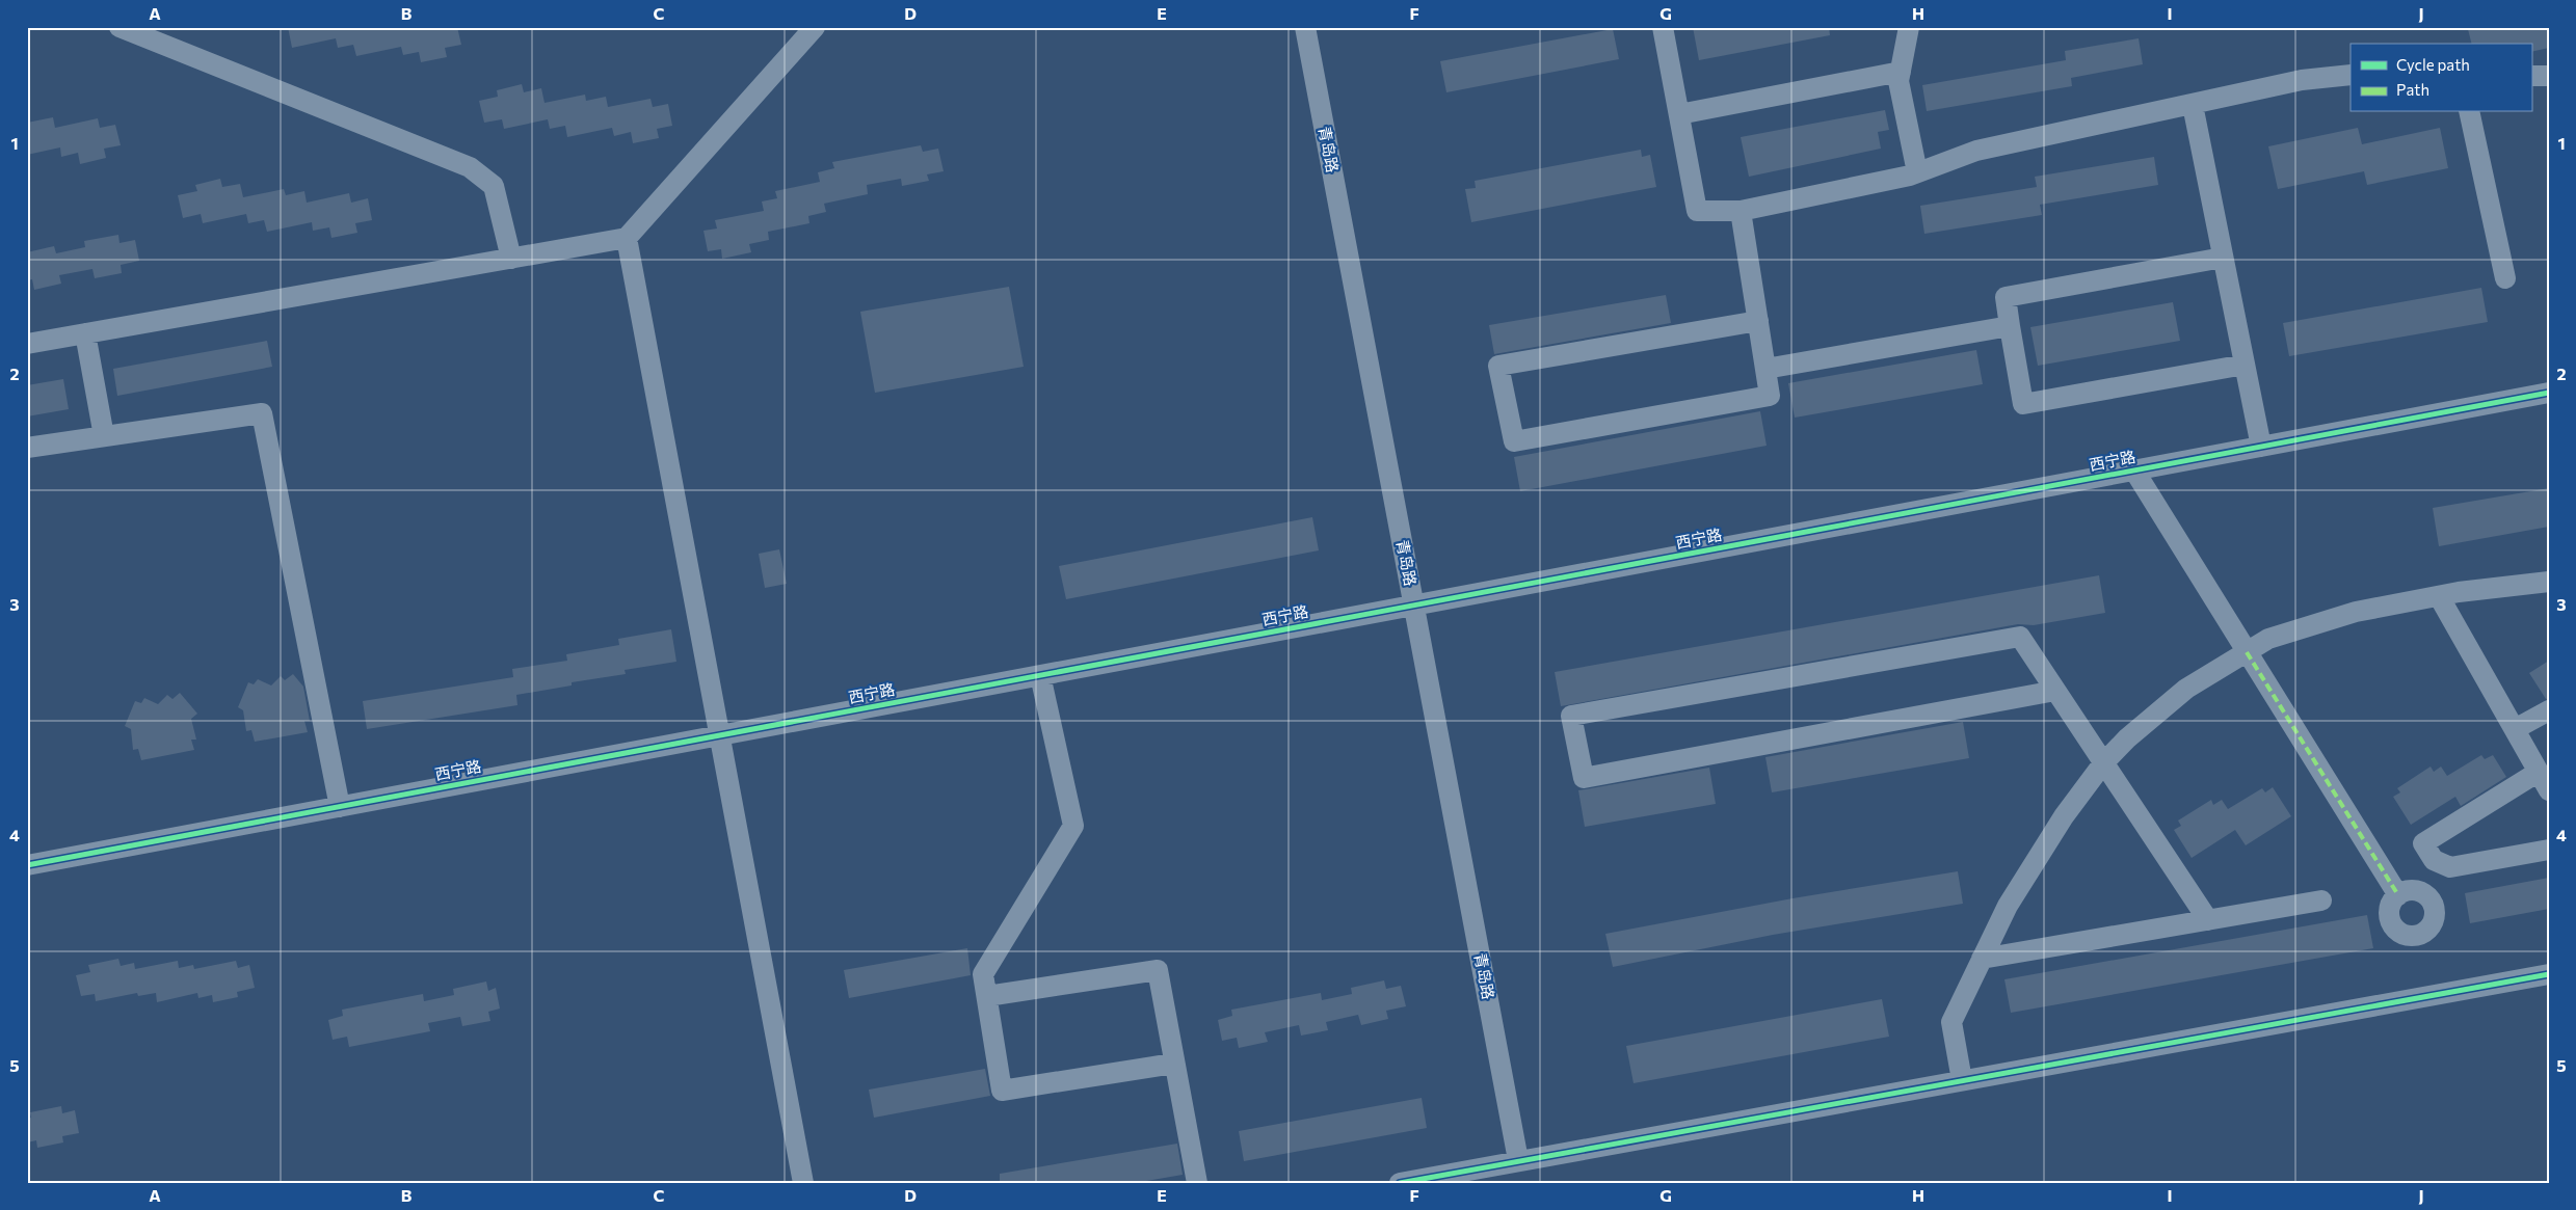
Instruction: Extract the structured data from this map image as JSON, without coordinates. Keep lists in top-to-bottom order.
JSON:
{
  "streets": {
    "street": ["青岛路", "西宁路"]
  },
  "crossings": [
    ["青岛路", "西宁路"]
  ],
  "legend": ["Cycle path", "Path"],
  "grid": {
    "columns": [
      "A",
      "B",
      "C",
      "D",
      "E",
      "F",
      "G",
      "H",
      "I",
      "J"
    ],
    "rows": [
      "1",
      "2",
      "3",
      "4",
      "5"
    ]
  }
}
